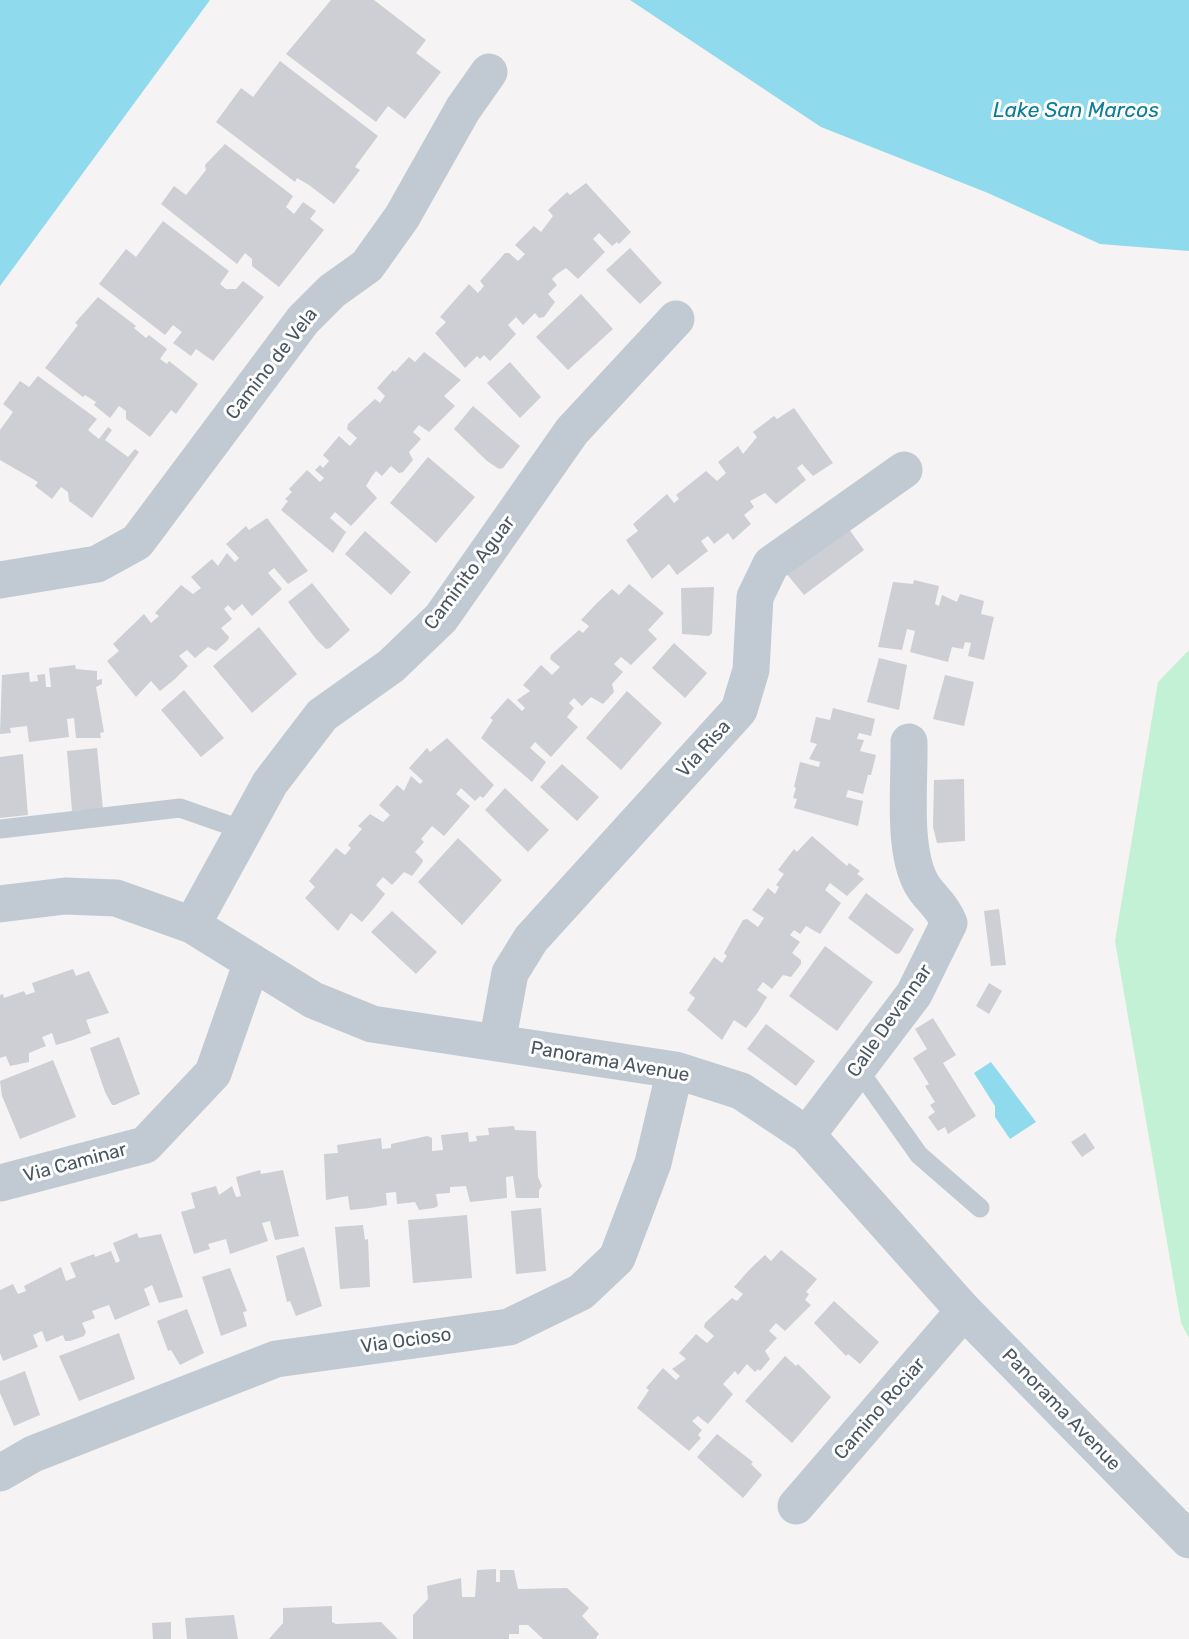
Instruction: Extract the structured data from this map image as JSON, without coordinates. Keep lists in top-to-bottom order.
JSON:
{
  "streets": {
    "street": [
      "Camino de Vela",
      "Caminito Aguar",
      "Via Risa",
      "Calle Devannar",
      "Panorama Avenue",
      "Via Caminar",
      "Via Ocioso",
      "Camino Rociar"
    ]
  },
  "crossings": [
    ["Caminito Aguar", "Panorama Avenue"],
    ["Via Risa", "Panorama Avenue"],
    ["Calle Devannar", "Panorama Avenue"],
    ["Panorama Avenue", "Via Caminar"],
    ["Panorama Avenue", "Via Ocioso"],
    ["Panorama Avenue", "Camino Rociar"]
  ],
  "water": ["Lake San Marcos"]
}
